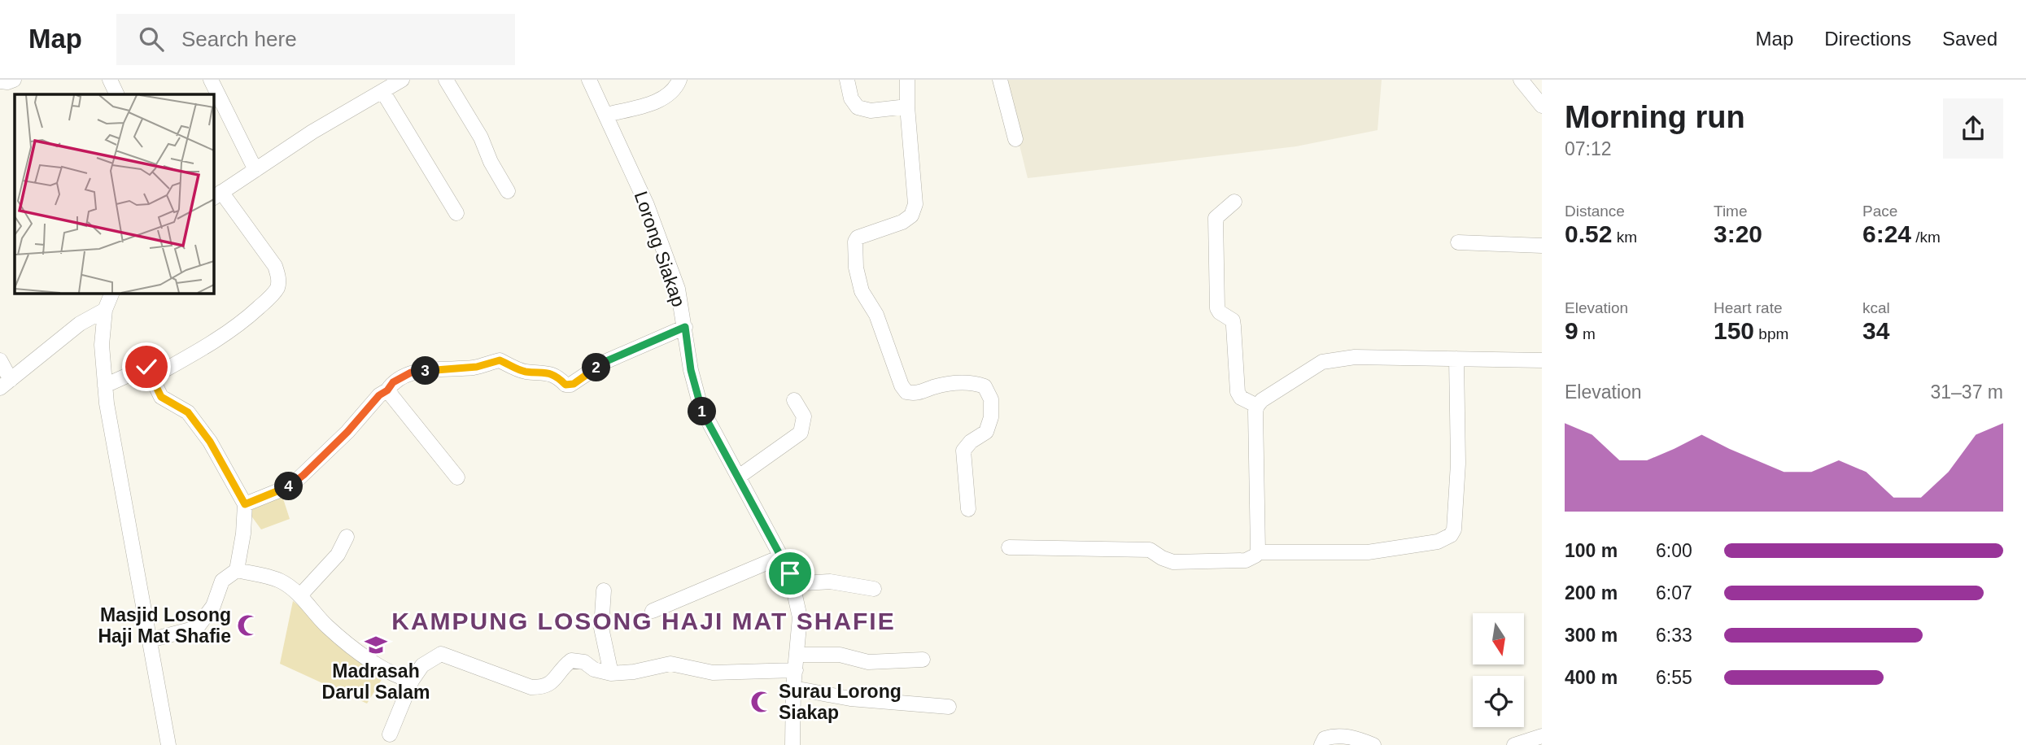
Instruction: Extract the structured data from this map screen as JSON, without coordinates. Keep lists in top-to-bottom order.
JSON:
{
  "streets": {
    "street": ["Lorong Siakap"]
  },
  "districts": ["KAMPUNG LOSONG HAJI MAT SHAFIE"],
  "places": {
    "mosque": ["Masjid Losong Haji Mat Shafie", "Surau Lorong Siakap"],
    "school or university": ["Madrasah Darul Salam"]
  },
  "north": "bottom",
  "page": {
    "header": "Map",
    "search": "Search here",
    "nav": ["Map", "Directions", "Saved"],
    "heading": ["Morning run", "07:12"],
    "stats": [
      ["Distance", "0.52 km"],
      ["Time", "3:20"],
      ["Pace", "6:24 /km"],
      ["Elevation", "9 m"],
      ["Heart rate", "150 bpm"],
      ["kcal", "34"]
    ],
    "pins": [
      "2",
      "3",
      "1",
      "4"
    ],
    "chart": ["Elevation", "31–37 m"],
    "list": [
      {
        "name": "100 m",
        "note": "6:00"
      },
      {
        "name": "200 m",
        "note": "6:07"
      },
      {
        "name": "300 m",
        "note": "6:33"
      },
      {
        "name": "400 m",
        "note": "6:55"
      }
    ]
  }
}
